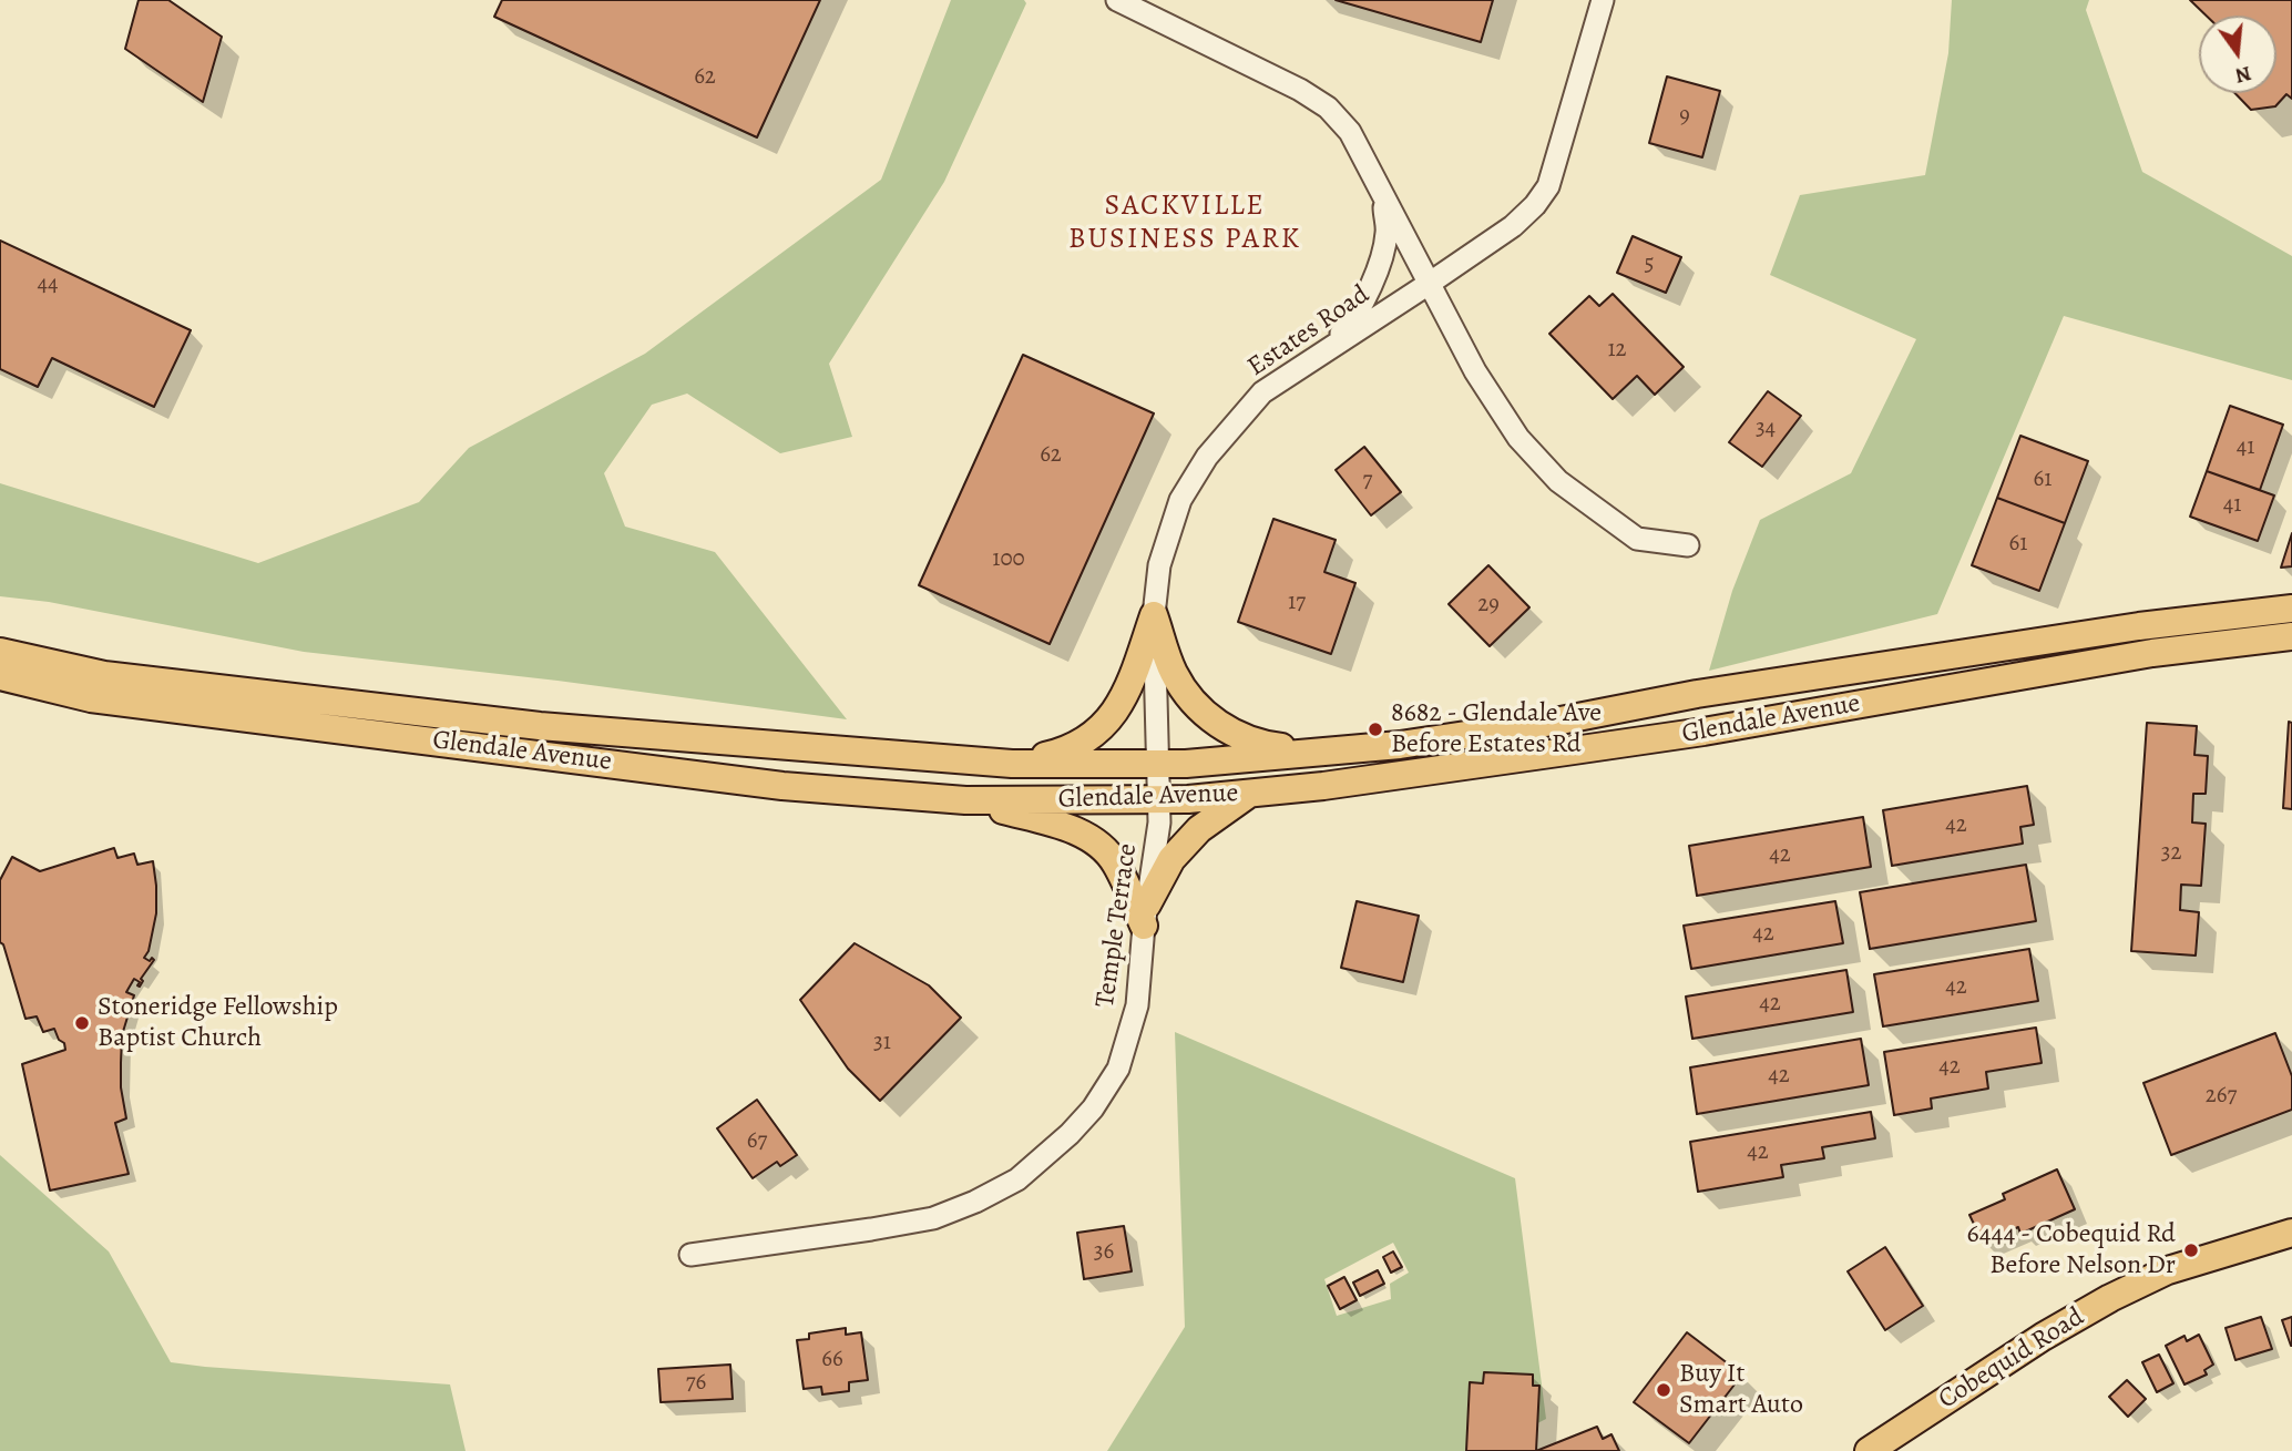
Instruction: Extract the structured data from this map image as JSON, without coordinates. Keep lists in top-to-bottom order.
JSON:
{
  "streets": {
    "main road": ["Glendale Avenue", "Cobequid Road"],
    "street": ["Estates Road", "Temple Terrace"]
  },
  "crossings": [
    ["Estates Road", "Glendale Avenue"],
    ["Estates Road", "Temple Terrace"],
    ["Glendale Avenue", "Temple Terrace"]
  ],
  "districts": ["SACKVILLE BUSINESS PARK"],
  "places": [
    "8682 - Glendale Ave Before Estates Rd",
    "Stoneridge Fellowship Baptist Church",
    "6444 - Cobequid Rd Before Nelson Dr",
    "Buy It Smart Auto"
  ],
  "house_numbers": [
    "62",
    "9",
    "5",
    "44",
    "12",
    "34",
    "41",
    "62",
    "61",
    "7",
    "41",
    "61",
    "100",
    "17",
    "29",
    "42",
    "32",
    "42",
    "42",
    "42",
    "42",
    "31",
    "42",
    "42",
    "267",
    "67",
    "42",
    "36",
    "66",
    "76"
  ],
  "north": "bottom"
}
